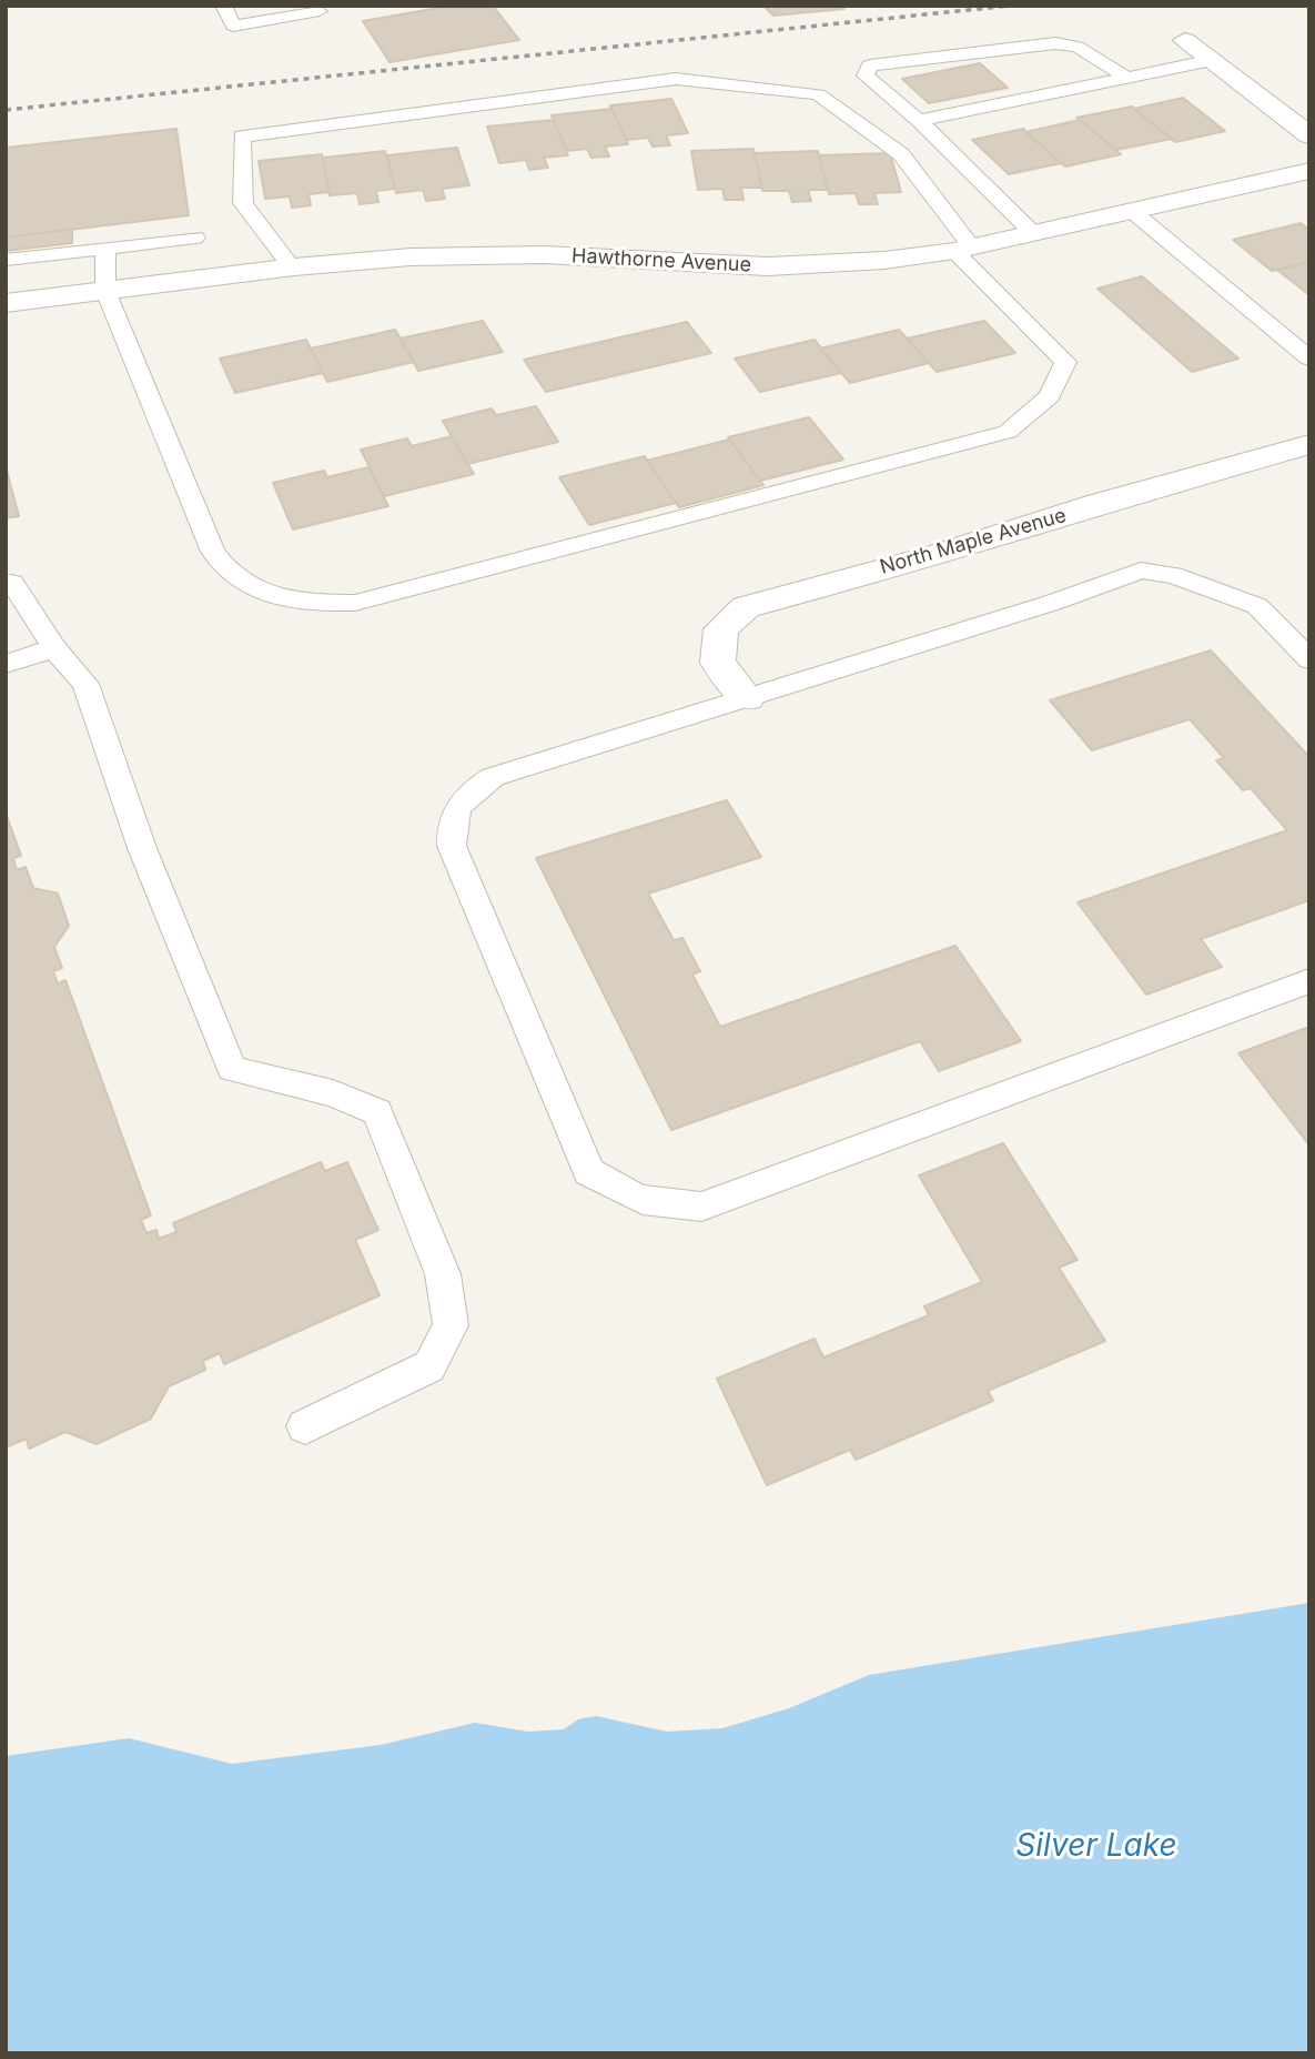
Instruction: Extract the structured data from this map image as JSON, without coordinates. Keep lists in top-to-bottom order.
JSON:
{
  "streets": {
    "street": ["Hawthorne Avenue", "North Maple Avenue"]
  },
  "water": ["Silver Lake"]
}
